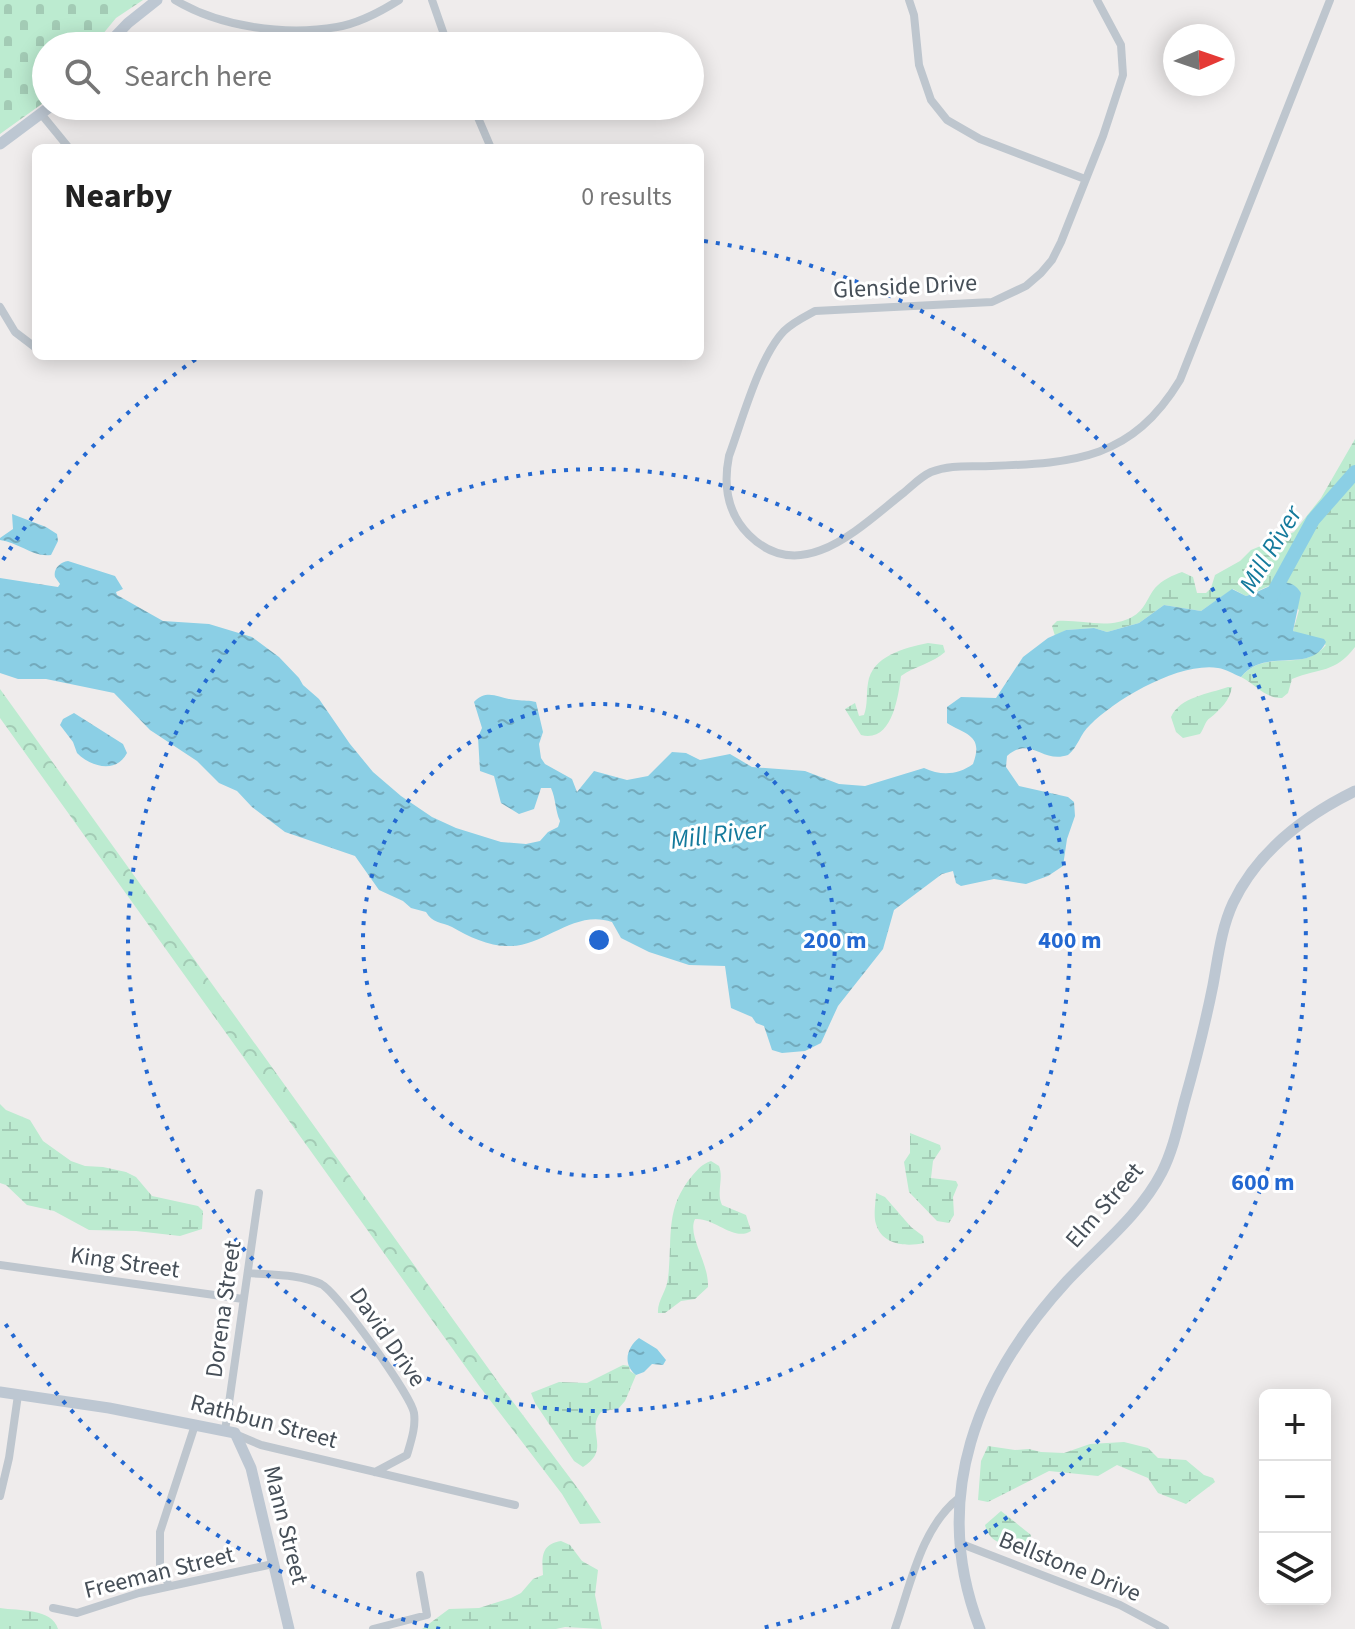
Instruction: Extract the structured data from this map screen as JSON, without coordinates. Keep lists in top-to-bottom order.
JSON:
{
  "streets": {
    "main road": ["Elm Street", "Rathbun Street", "Mann Street"],
    "street": [
      "Glenside Drive",
      "King Street",
      "Dorena Street",
      "David Drive",
      "Bellstone Drive",
      "Freeman Street"
    ]
  },
  "crossings": [
    ["Elm Street", "Bellstone Drive"],
    ["King Street", "Dorena Street"],
    ["Dorena Street", "David Drive"],
    ["Dorena Street", "Rathbun Street"],
    ["Dorena Street", "Mann Street"],
    ["David Drive", "Rathbun Street"],
    ["Rathbun Street", "Mann Street"],
    ["Mann Street", "Freeman Street"]
  ],
  "water": ["Mill River"],
  "north": "right",
  "page": {
    "search": "Search here",
    "heading": ["Nearby", "0 results"],
    "map_buttons": ["+", "−"]
  },
  "rings": ["200 m", "400 m", "600 m"]
}
